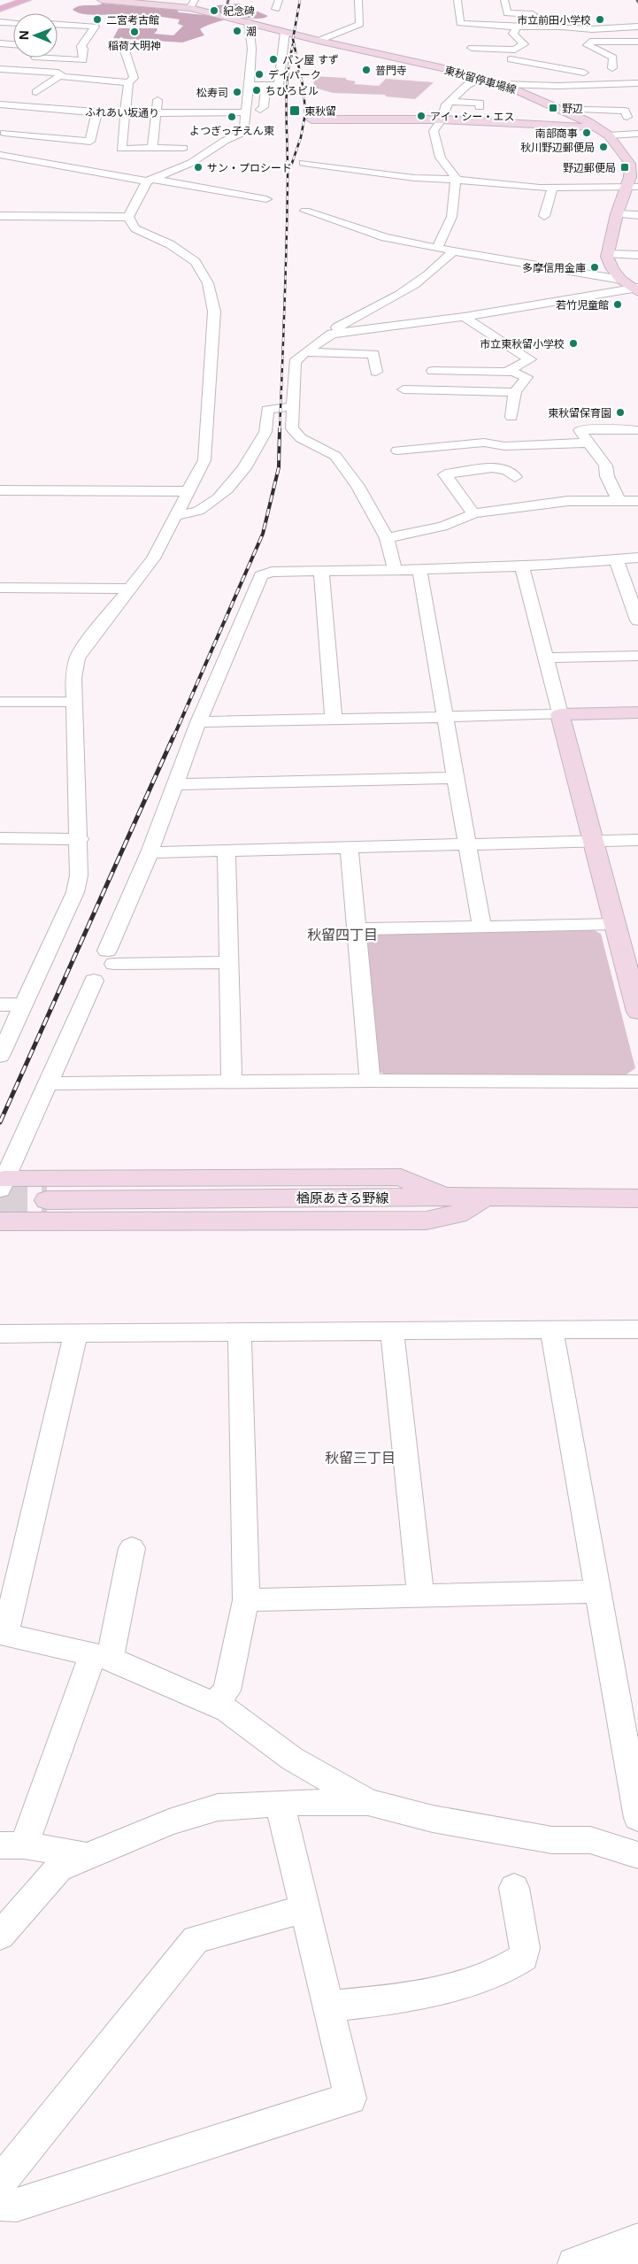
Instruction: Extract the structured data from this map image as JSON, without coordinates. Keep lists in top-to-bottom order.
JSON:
{
  "streets": {
    "main road": ["東秋留停車場線", "楢原あきる野線"],
    "street": ["ふれあい坂通り"]
  },
  "districts": ["秋留四丁目", "秋留三丁目"],
  "places": {
    "other": [
      "紀念碑",
      "二宮考古館",
      "市立前田小学校",
      "潮",
      "稲荷大明神",
      "パン屋 すず",
      "普門寺",
      "デイパーク",
      "ちひろビル",
      "松寿司",
      "アイ・シー・エス",
      "よつぎっ⼦えん東",
      "南部商事",
      "秋川野辺郵便局",
      "サン・プロシード",
      "多摩信用金庫",
      "若竹児童館",
      "市立東秋留小学校",
      "東秋留保育園"
    ],
    "transit": ["野辺", "東秋留", "野辺郵便局"]
  },
  "north": "left"
}
